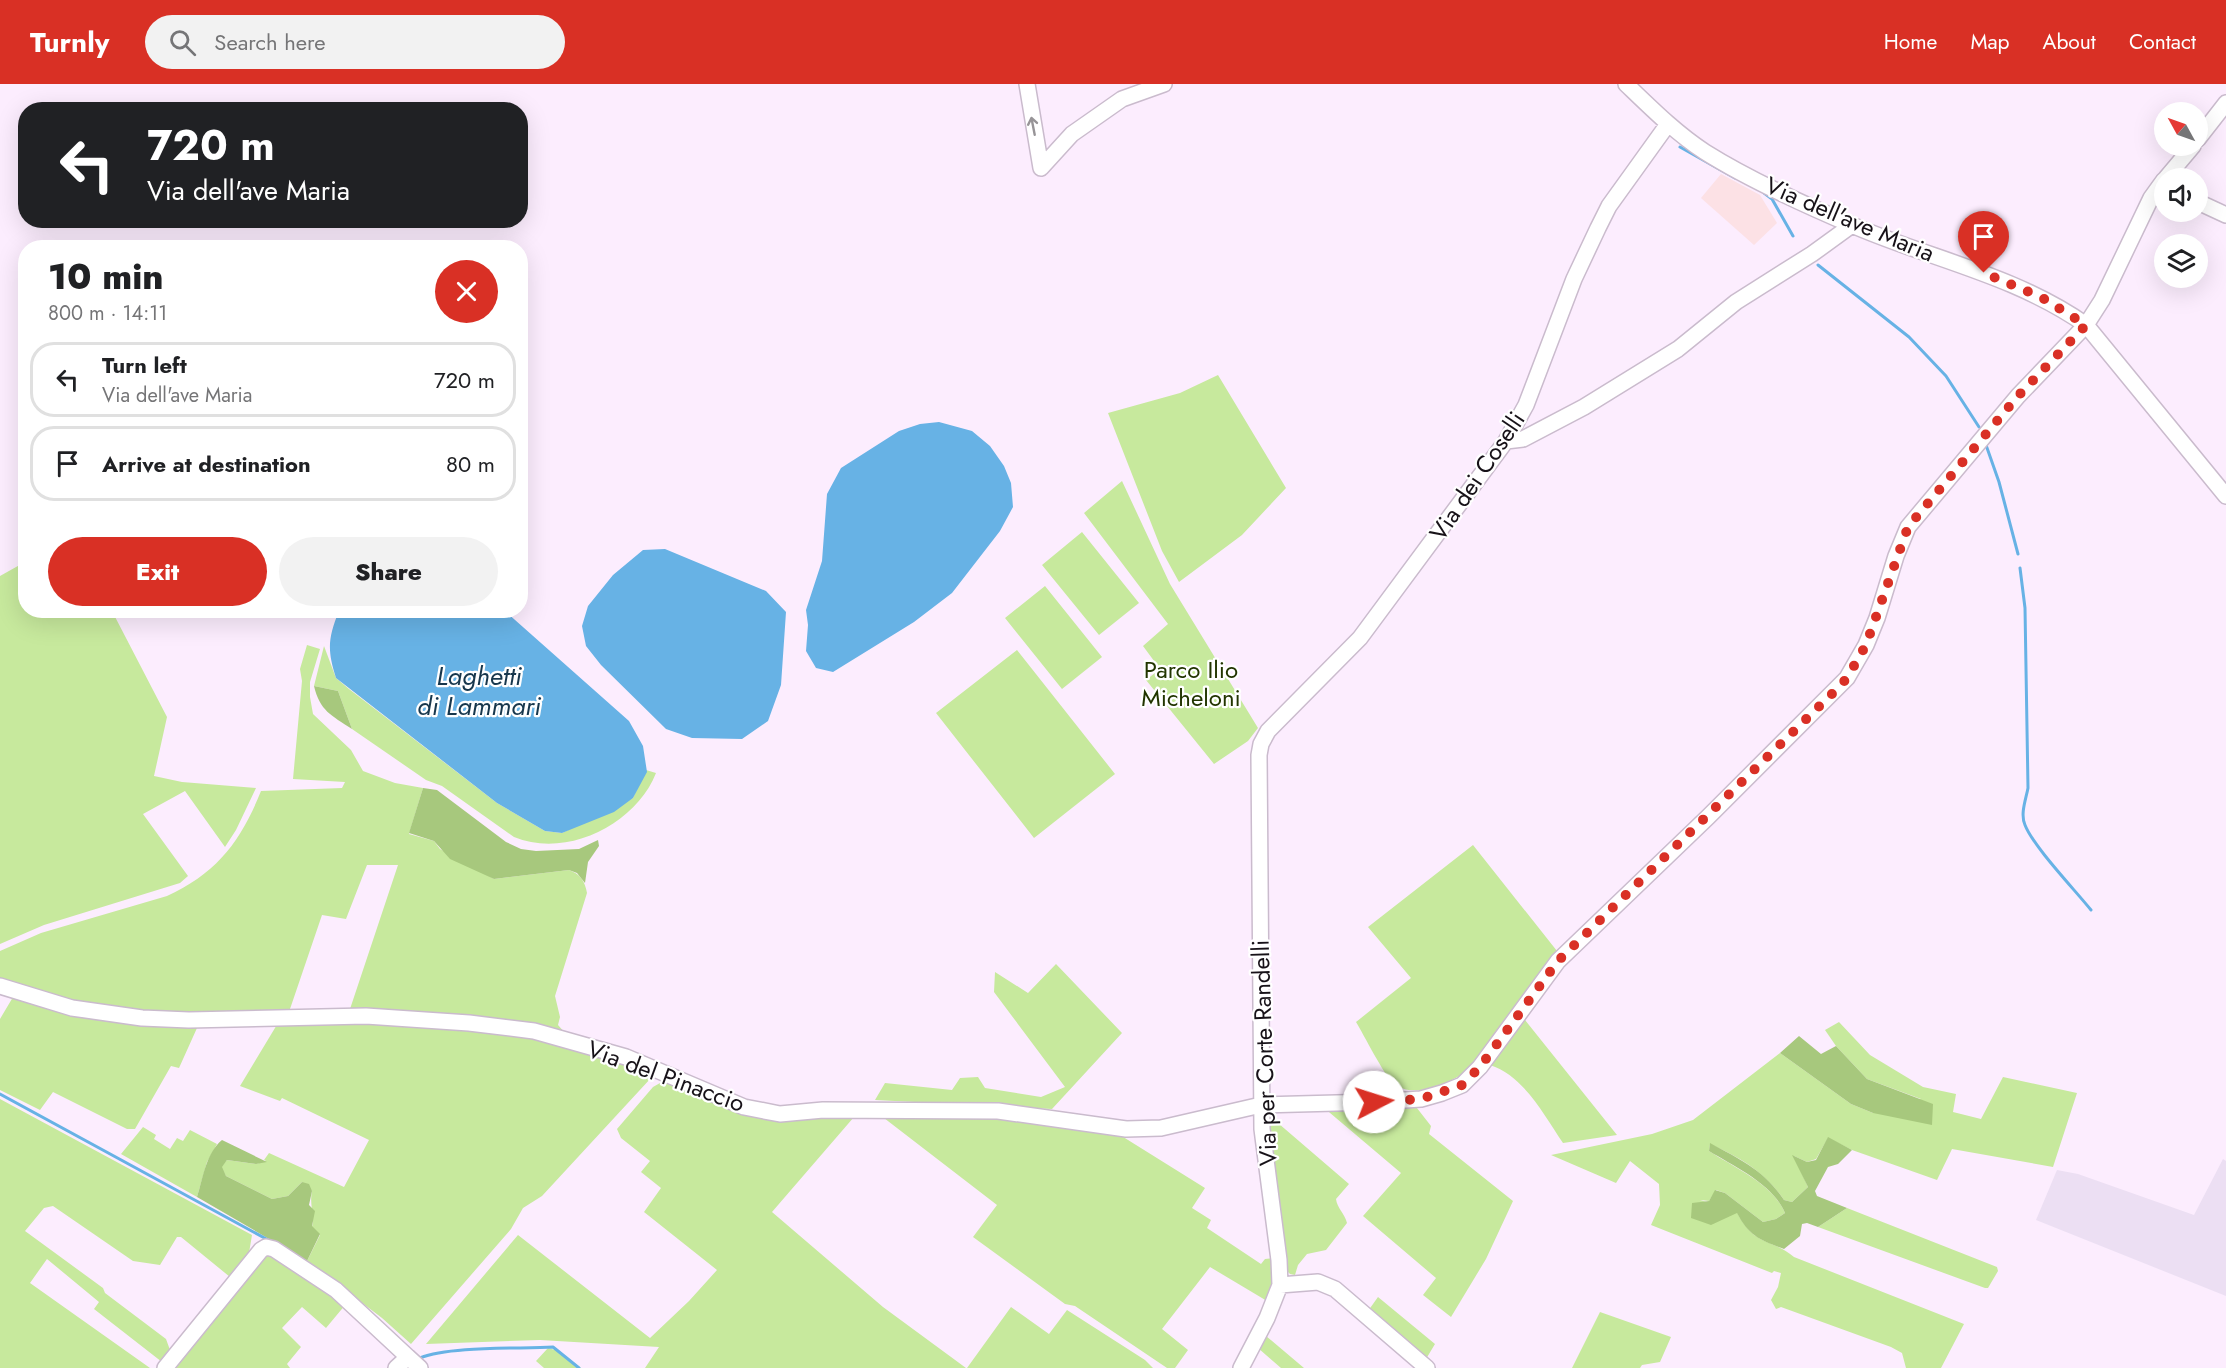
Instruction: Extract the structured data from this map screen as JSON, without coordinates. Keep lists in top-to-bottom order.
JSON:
{
  "streets": {
    "street": [
      "Via dell'ave Maria",
      "Via dei Coselli",
      "Via per Corte Randelli",
      "Via del Pinaccio"
    ]
  },
  "crossings": [
    ["Via dell'ave Maria", "Via dei Coselli"],
    ["Via dell'ave Maria", "Via del Pinaccio"],
    ["Via dei Coselli", "Via per Corte Randelli"],
    ["Via per Corte Randelli", "Via del Pinaccio"]
  ],
  "water": ["Laghetti di Lammari"],
  "parks": ["Parco Ilio Micheloni"],
  "north": "top left",
  "page": {
    "header": "Turnly",
    "search": "Search here",
    "nav": [
      "Home",
      "Map",
      "About",
      "Contact"
    ],
    "turn": ["720 m", "Via dell'ave Maria"],
    "heading": ["10 min", "800 m · 14:11"],
    "list": [
      {
        "name": "Turn left",
        "note": "Via dell'ave Maria",
        "value": "720 m"
      },
      {
        "name": "Arrive at destination",
        "value": "80 m"
      }
    ],
    "buttons": ["Exit", "Share"]
  }
}
